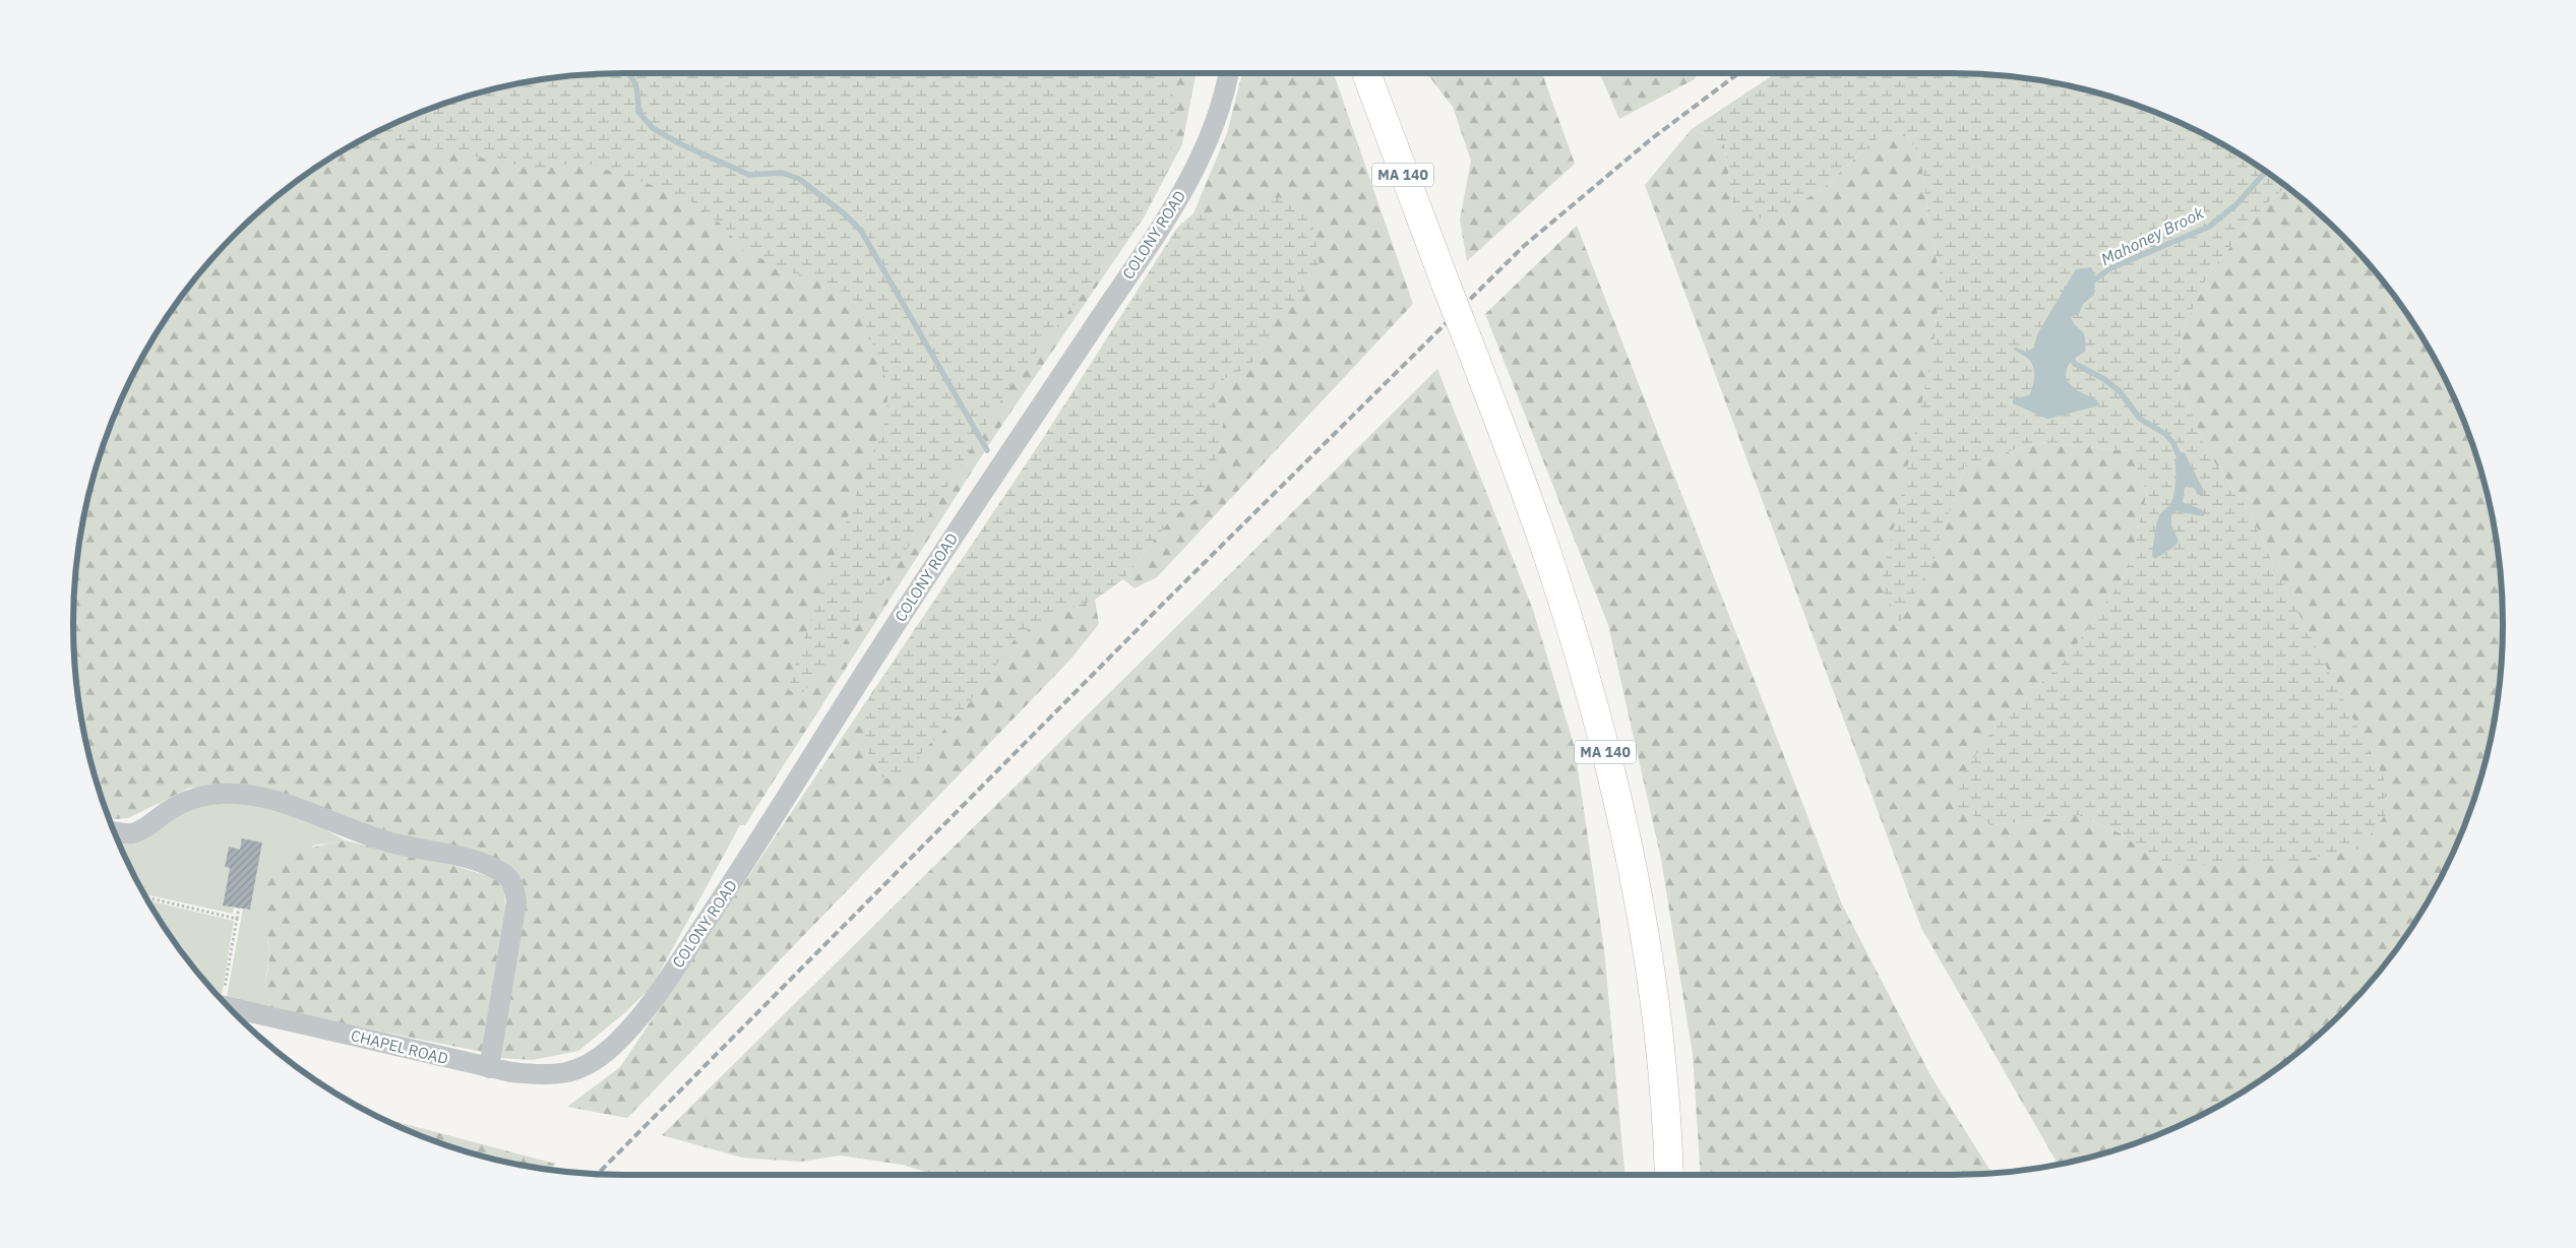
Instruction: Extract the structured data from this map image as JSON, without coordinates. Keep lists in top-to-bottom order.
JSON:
{
  "streets": {
    "highway": ["MA 140"],
    "street": ["COLONY ROAD", "CHAPEL ROAD"]
  },
  "crossings": [
    ["COLONY ROAD", "CHAPEL ROAD"]
  ],
  "water": ["Mahoney Brook"]
}
